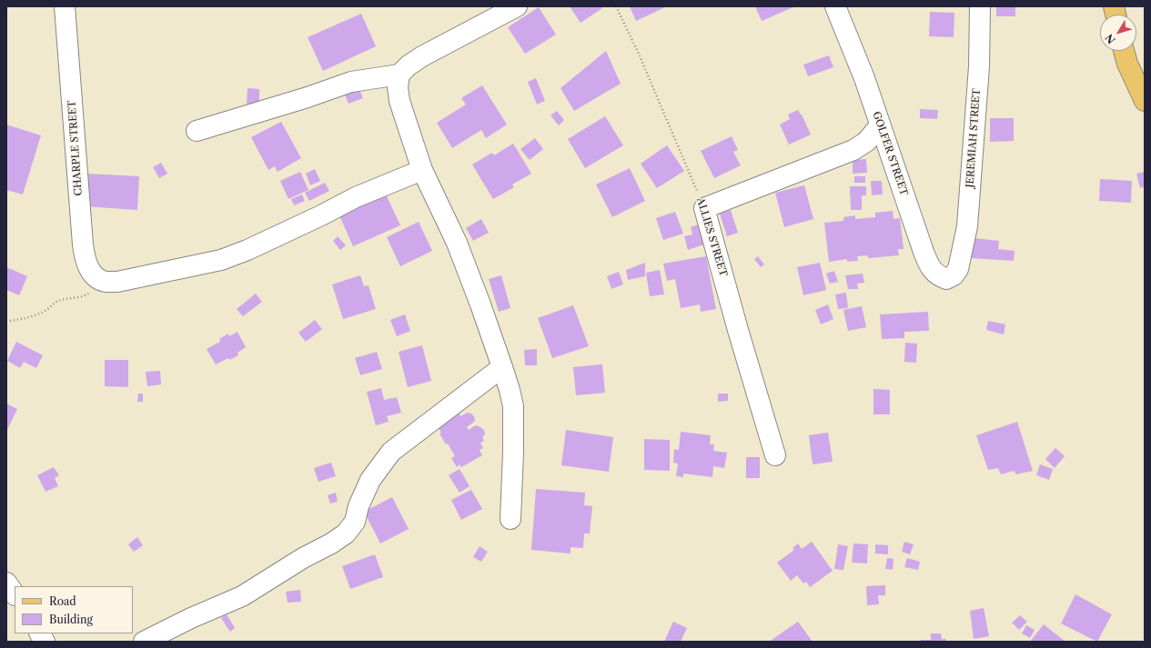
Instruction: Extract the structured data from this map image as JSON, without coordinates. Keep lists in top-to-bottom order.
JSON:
{
  "streets": {
    "street": [
      "JEREMIAH STREET",
      "CHARPLE STREET",
      "GOLFER STREET",
      "ALLIES STREET"
    ]
  },
  "crossings": [
    ["JEREMIAH STREET", "GOLFER STREET"]
  ],
  "legend": ["Road", "Building"],
  "north": "bottom left"
}
